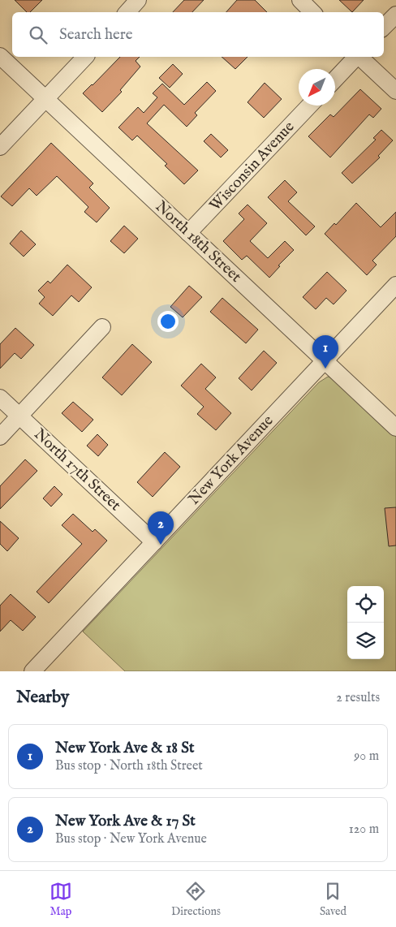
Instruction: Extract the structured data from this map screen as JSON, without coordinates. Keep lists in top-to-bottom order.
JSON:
{
  "streets": {
    "street": [
      "Wisconsin Avenue",
      "North 18th Street",
      "New York Avenue",
      "North 17th Street"
    ]
  },
  "crossings": [
    ["Wisconsin Avenue", "North 18th Street"],
    ["North 18th Street", "New York Avenue"],
    ["New York Avenue", "North 17th Street"]
  ],
  "north": "bottom left",
  "page": {
    "search": "Search here",
    "pins": ["1", "2"],
    "heading": ["Nearby", "2 results"],
    "list": [
      {
        "mark": "1",
        "name": "New York Ave & 18 St",
        "note": "Bus stop · North 18th Street",
        "value": "90 m"
      },
      {
        "mark": "2",
        "name": "New York Ave & 17 St",
        "note": "Bus stop · New York Avenue",
        "value": "120 m"
      }
    ],
    "nav": ["Map", "Directions", "Saved"]
  }
}
